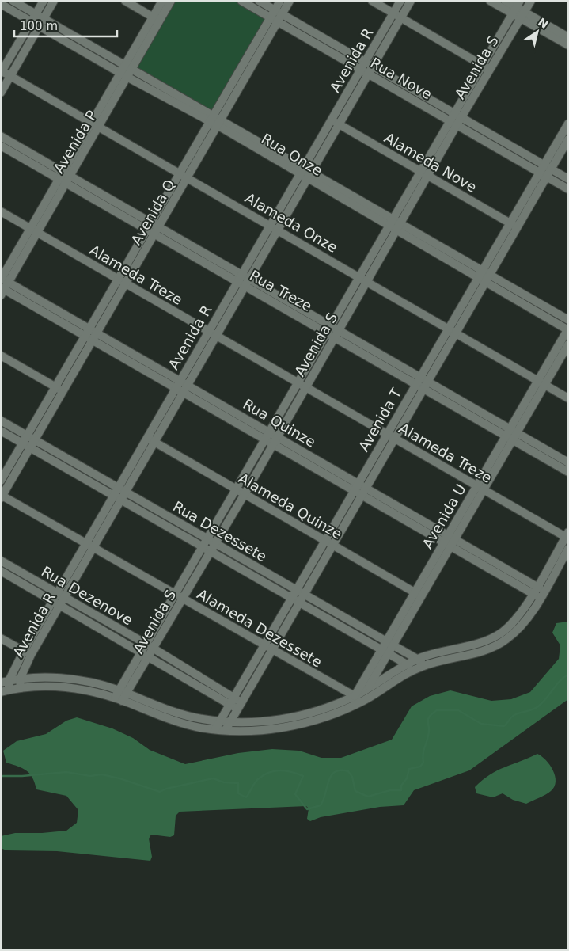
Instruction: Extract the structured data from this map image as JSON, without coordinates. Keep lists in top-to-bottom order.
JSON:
{
  "streets": {
    "street": [
      "Avenida R",
      "Avenida S",
      "Rua Nove",
      "Avenida P",
      "Rua Onze",
      "Alameda Nove",
      "Avenida Q",
      "Alameda Onze",
      "Alameda Treze",
      "Rua Treze",
      "Avenida T",
      "Rua Quinze",
      "Alameda Quinze",
      "Avenida U",
      "Rua Dezessete",
      "Rua Dezenove",
      "Alameda Dezessete"
    ]
  },
  "crossings": [
    ["Avenida R", "Rua Nove"],
    ["Avenida R", "Rua Onze"],
    ["Avenida R", "Alameda Nove"],
    ["Avenida R", "Alameda Onze"],
    ["Avenida R", "Alameda Treze"],
    ["Avenida R", "Rua Treze"],
    ["Avenida R", "Rua Quinze"],
    ["Avenida R", "Alameda Quinze"],
    ["Avenida R", "Rua Dezessete"],
    ["Avenida R", "Rua Dezenove"],
    ["Avenida R", "Alameda Dezessete"],
    ["Avenida S", "Rua Nove"],
    ["Avenida S", "Rua Onze"],
    ["Avenida S", "Alameda Nove"],
    ["Avenida S", "Alameda Onze"],
    ["Avenida S", "Alameda Treze"],
    ["Avenida S", "Rua Treze"],
    ["Avenida S", "Rua Quinze"],
    ["Avenida S", "Alameda Quinze"],
    ["Avenida S", "Rua Dezessete"],
    ["Avenida S", "Rua Dezenove"],
    ["Avenida S", "Alameda Dezessete"],
    ["Rua Nove", "Avenida Q"],
    ["Rua Nove", "Avenida T"],
    ["Avenida P", "Rua Onze"],
    ["Avenida P", "Alameda Onze"],
    ["Avenida P", "Alameda Treze"],
    ["Avenida P", "Rua Treze"],
    ["Avenida P", "Rua Quinze"],
    ["Rua Onze", "Avenida Q"],
    ["Rua Onze", "Avenida T"],
    ["Rua Onze", "Avenida U"],
    ["Alameda Nove", "Avenida T"],
    ["Avenida Q", "Alameda Onze"],
    ["Avenida Q", "Alameda Treze"],
    ["Avenida Q", "Rua Treze"],
    ["Avenida Q", "Rua Quinze"],
    ["Avenida Q", "Rua Dezessete"],
    ["Avenida Q", "Alameda Dezessete"],
    ["Alameda Onze", "Avenida T"],
    ["Alameda Onze", "Avenida U"],
    ["Alameda Treze", "Avenida T"],
    ["Alameda Treze", "Avenida U"],
    ["Rua Treze", "Avenida T"],
    ["Rua Treze", "Avenida U"],
    ["Avenida T", "Rua Quinze"],
    ["Avenida T", "Alameda Quinze"],
    ["Avenida T", "Rua Dezessete"],
    ["Avenida T", "Rua Dezenove"],
    ["Avenida T", "Alameda Dezessete"],
    ["Rua Quinze", "Avenida U"],
    ["Alameda Quinze", "Avenida U"],
    ["Avenida U", "Rua Dezessete"],
    ["Avenida U", "Alameda Dezessete"]
  ],
  "scale_bar": "100 m",
  "north": "top right"
}
